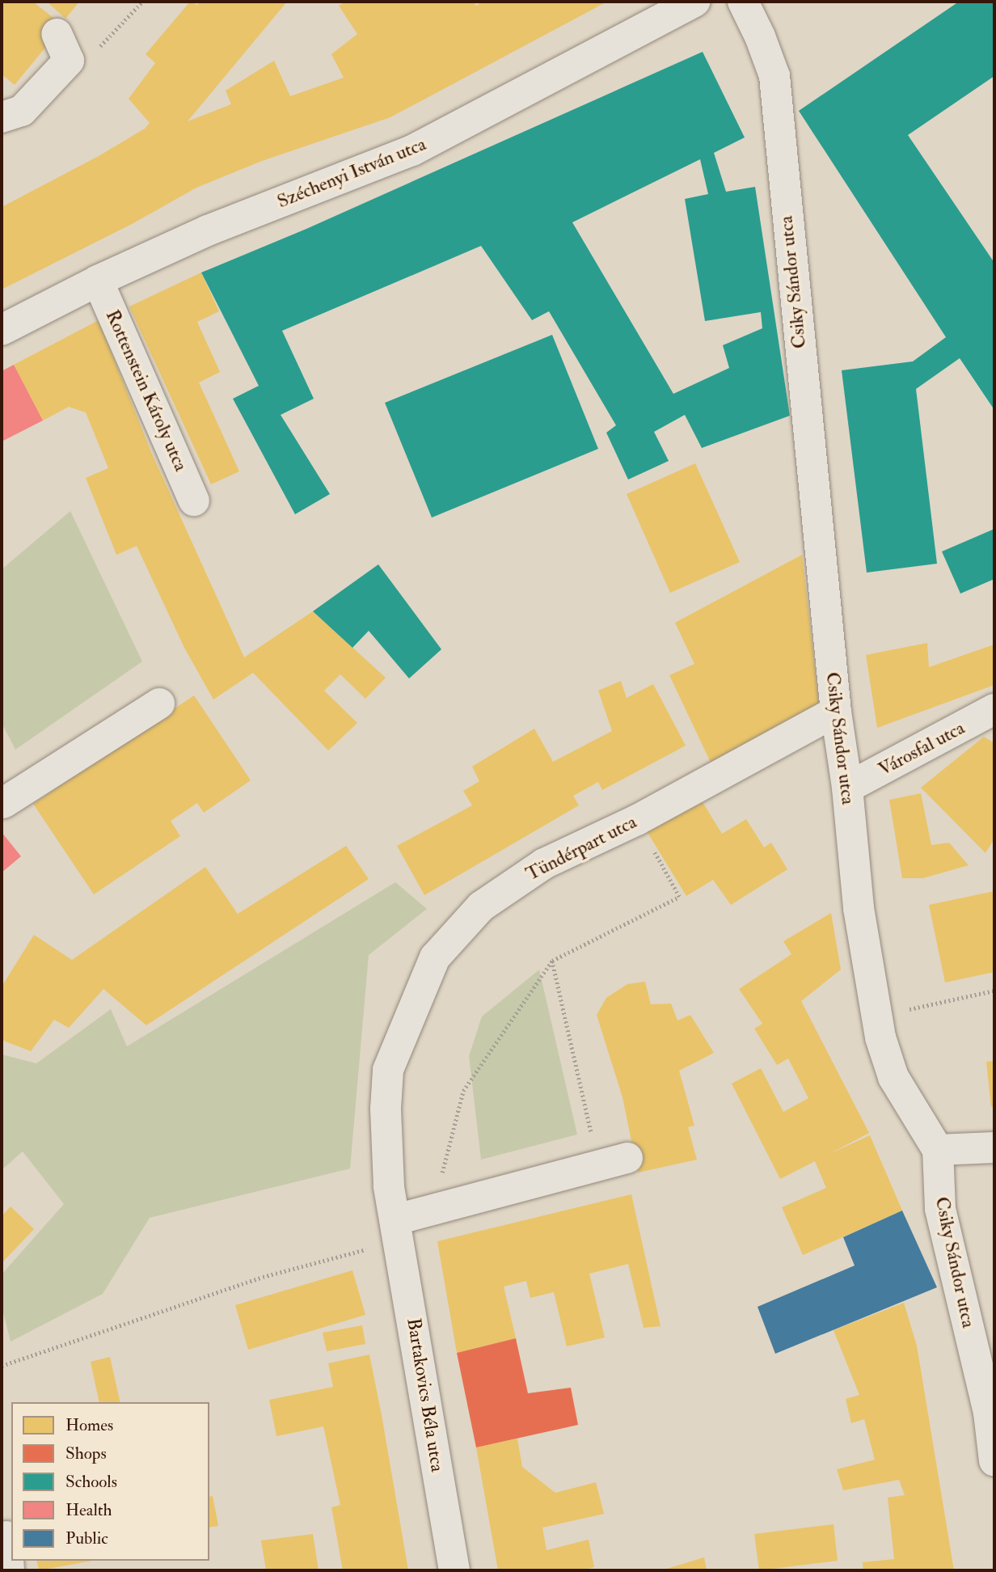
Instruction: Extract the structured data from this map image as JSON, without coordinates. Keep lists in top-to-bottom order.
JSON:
{
  "streets": {
    "street": [
      "Széchenyi István utca",
      "Csiky Sándor utca",
      "Rottenstein Károly utca",
      "Városfal utca",
      "Tündérpart utca",
      "Bartakovics Béla utca"
    ]
  },
  "crossings": [
    ["Széchenyi István utca", "Rottenstein Károly utca"],
    ["Csiky Sándor utca", "Városfal utca"],
    ["Csiky Sándor utca", "Tündérpart utca"],
    ["Tündérpart utca", "Bartakovics Béla utca"]
  ],
  "legend": [
    "Homes",
    "Shops",
    "Schools",
    "Health",
    "Public"
  ]
}
